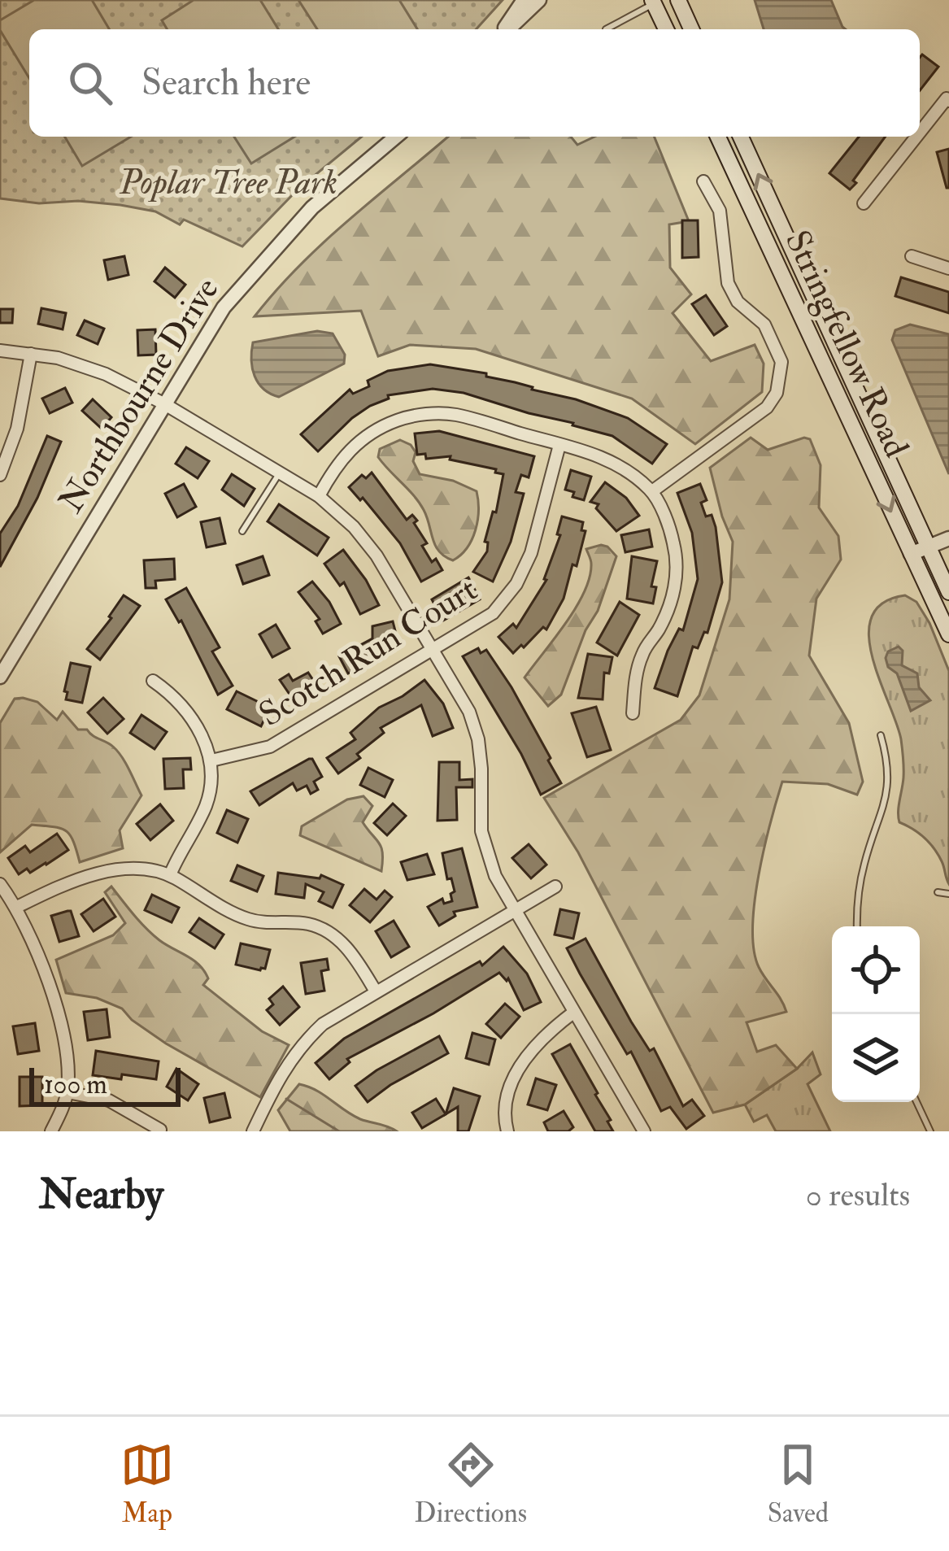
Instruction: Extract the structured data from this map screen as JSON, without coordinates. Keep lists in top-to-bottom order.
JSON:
{
  "streets": {
    "main road": ["Stringfellow Road"],
    "street": ["Northbourne Drive", "Scotch Run Court"]
  },
  "parks": ["Poplar Tree Park"],
  "scale_bar": "100 m",
  "page": {
    "search": "Search here",
    "scale": "100 m",
    "heading": ["Nearby", "0 results"],
    "nav": ["Map", "Directions", "Saved"]
  }
}
